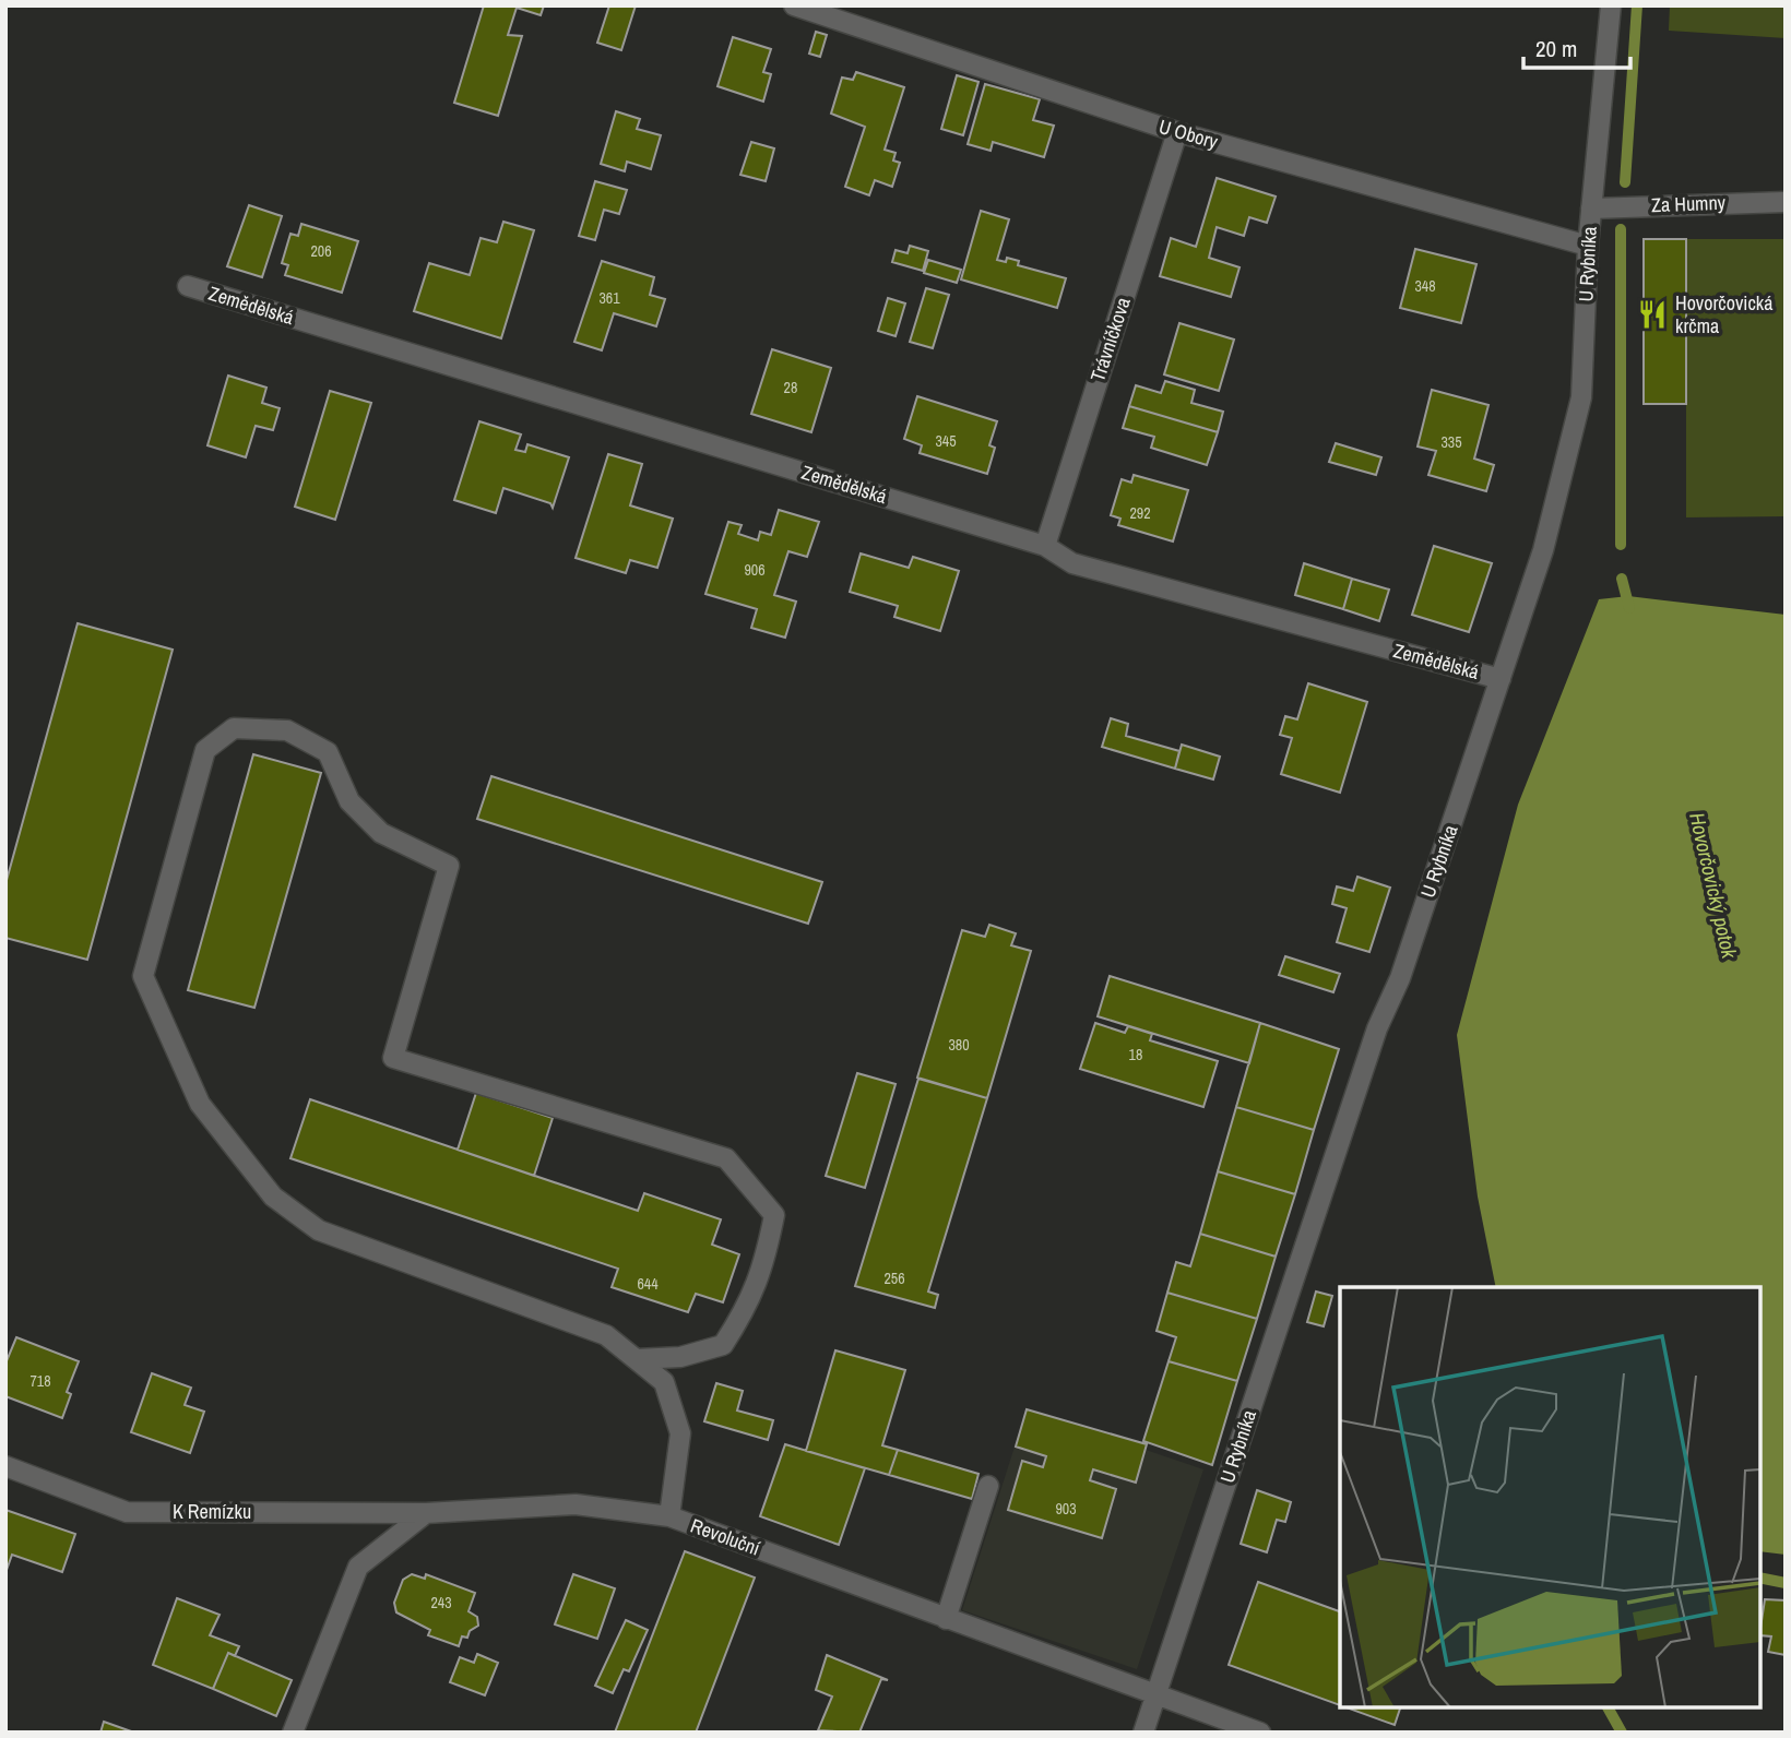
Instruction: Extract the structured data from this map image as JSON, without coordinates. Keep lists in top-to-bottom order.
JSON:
{
  "streets": {
    "street": [
      "U Obory",
      "Za Humny",
      "U Rybníka",
      "Zemědělská",
      "Trávníčkova",
      "K Remízku",
      "Revoluční"
    ]
  },
  "crossings": [
    ["U Obory", "U Rybníka"],
    ["U Obory", "Trávníčkova"],
    ["Za Humny", "U Rybníka"],
    ["U Rybníka", "Zemědělská"],
    ["U Rybníka", "Revoluční"],
    ["Zemědělská", "Trávníčkova"],
    ["K Remízku", "Revoluční"]
  ],
  "water": ["Hovorčovický potok"],
  "places": {
    "restaurant": ["Hovorčovická krčma"]
  },
  "house_numbers": [
    "206",
    "348",
    "361",
    "28",
    "345",
    "335",
    "292",
    "906",
    "380",
    "18",
    "256",
    "644",
    "718",
    "903",
    "243"
  ],
  "scale_bar": "20 m"
}
